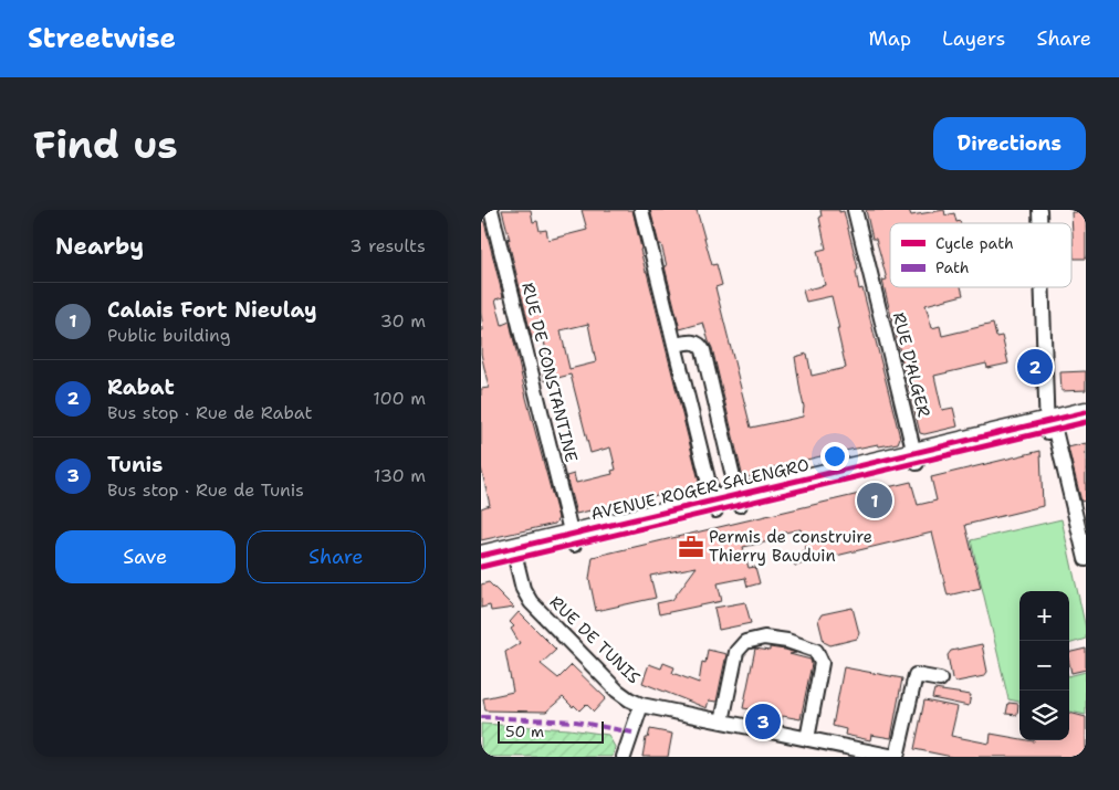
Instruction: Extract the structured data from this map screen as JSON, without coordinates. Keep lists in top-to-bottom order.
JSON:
{
  "streets": {
    "main road": ["AVENUE ROGER SALENGRO"],
    "street": ["RUE D'ALGER", "RUE DE CONSTANTINE", "RUE DE TUNIS"]
  },
  "crossings": [
    ["RUE D'ALGER", "AVENUE ROGER SALENGRO"],
    ["RUE DE CONSTANTINE", "AVENUE ROGER SALENGRO"],
    ["AVENUE ROGER SALENGRO", "RUE DE TUNIS"]
  ],
  "places": {
    "office": ["Permis de construire Thierry Bauduin"]
  },
  "legend": ["Cycle path", "Path"],
  "scale_bar": "50 m",
  "page": {
    "header": "Streetwise",
    "nav": ["Map", "Layers", "Share"],
    "buttons": [
      "Directions",
      ["Save", "Share"]
    ],
    "title": "Find us",
    "heading": ["Nearby", "3 results"],
    "list": [
      {
        "mark": "1",
        "name": "Calais Fort Nieulay",
        "note": "Public building",
        "value": "30 m"
      },
      {
        "mark": "2",
        "name": "Rabat",
        "note": "Bus stop · Rue de Rabat",
        "value": "100 m"
      },
      {
        "mark": "3",
        "name": "Tunis",
        "note": "Bus stop · Rue de Tunis",
        "value": "130 m"
      }
    ],
    "pins": ["2", "1", "3"],
    "map_buttons": ["+", "−"],
    "scale": "50 m"
  }
}
